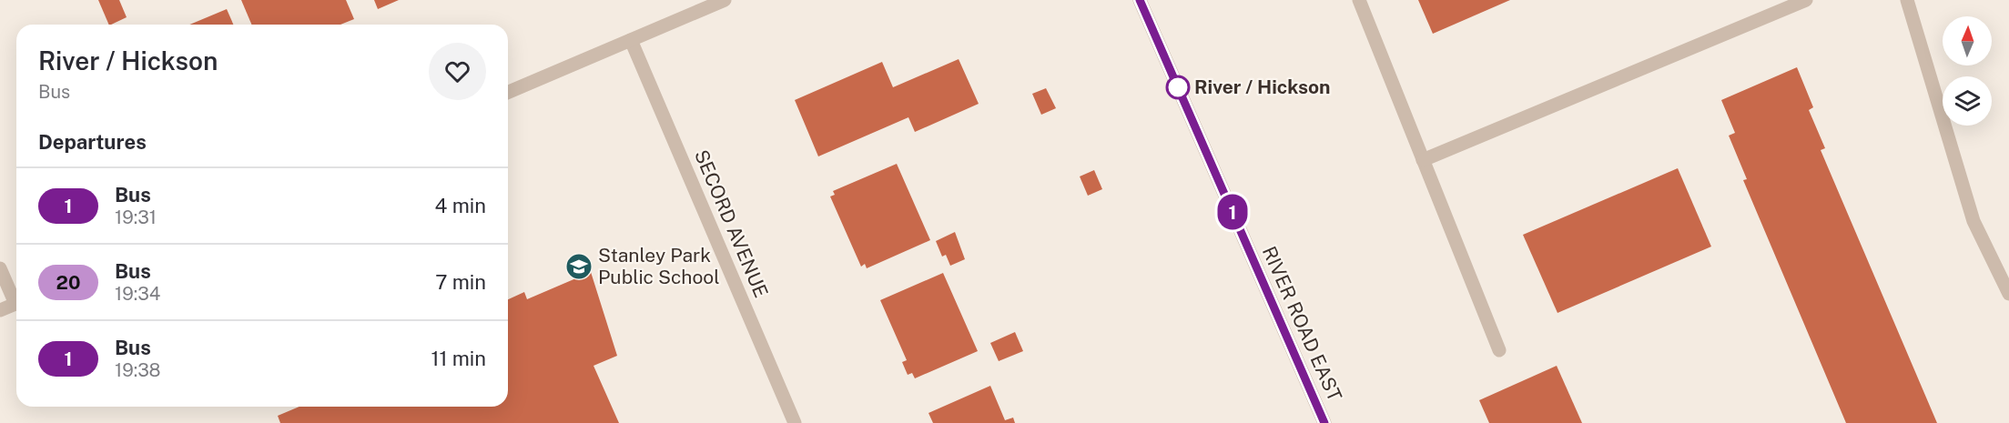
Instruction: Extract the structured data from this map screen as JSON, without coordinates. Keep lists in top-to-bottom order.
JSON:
{
  "streets": {
    "street": ["SECORD AVENUE", "RIVER ROAD EAST"]
  },
  "places": {
    "other": ["River / Hickson"],
    "school or university": ["Stanley Park Public School"]
  },
  "lines": ["bus line 1"],
  "north": "top",
  "page": {
    "on_map": "1",
    "heading": [
      ["River / Hickson", "Bus"],
      "Departures"
    ],
    "list": [
      {
        "mark": "1",
        "name": "Bus",
        "note": "19:31",
        "value": "4 min"
      },
      {
        "mark": "20",
        "name": "Bus",
        "note": "19:34",
        "value": "7 min"
      },
      {
        "mark": "1",
        "name": "Bus",
        "note": "19:38",
        "value": "11 min"
      }
    ]
  }
}
